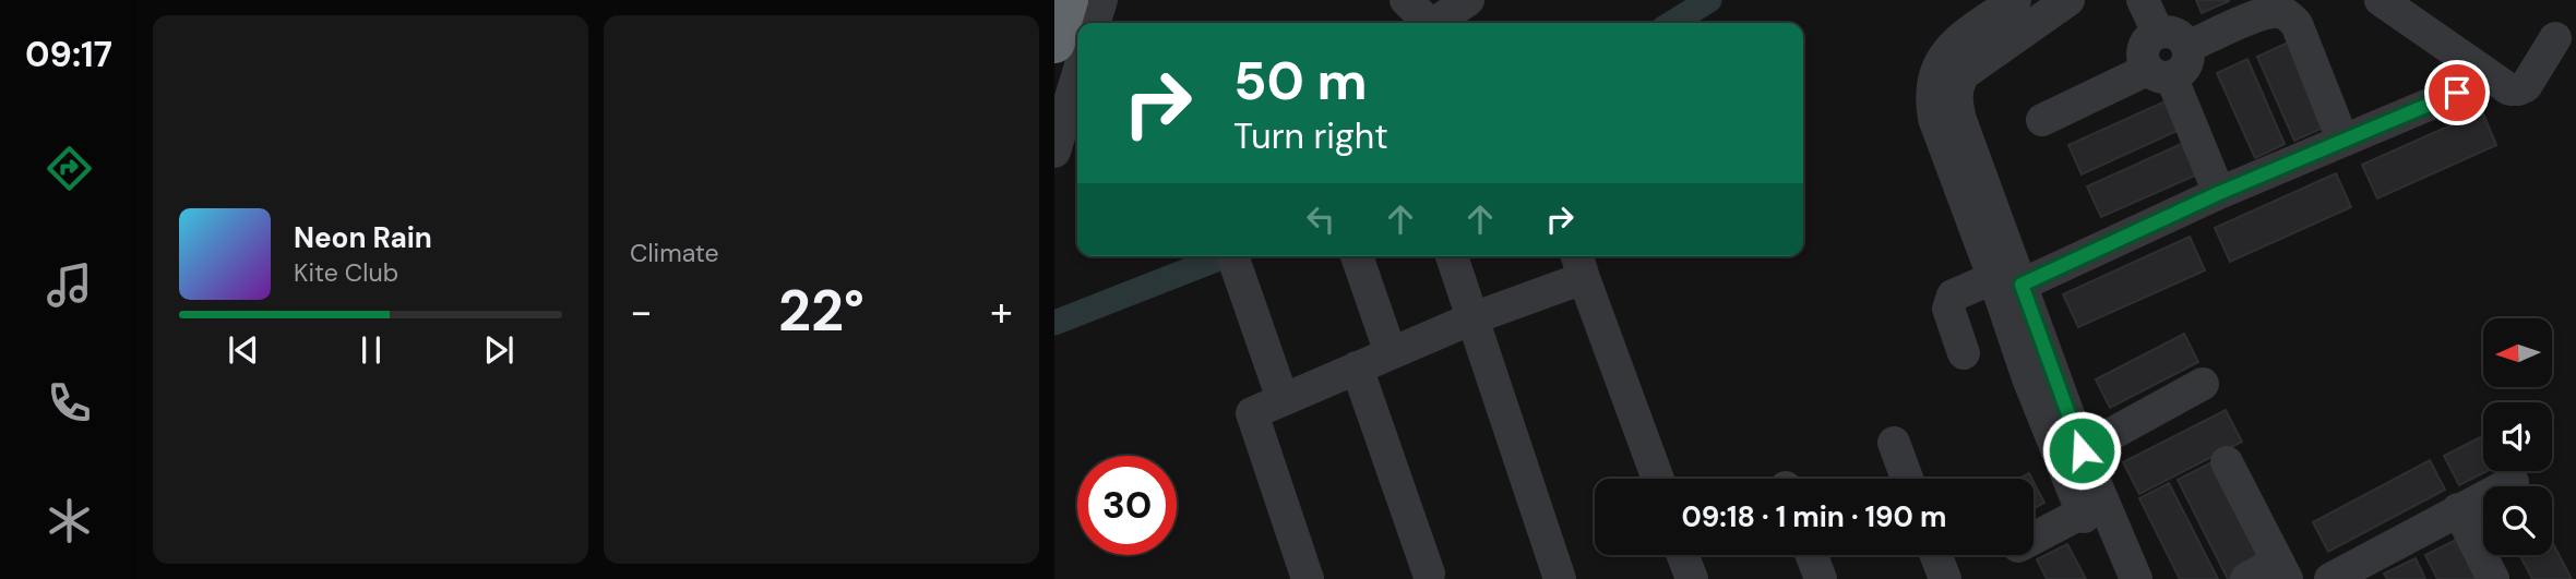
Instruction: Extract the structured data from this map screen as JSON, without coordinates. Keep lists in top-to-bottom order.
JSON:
{
  "north": "left",
  "page": {
    "tabs": "09:17",
    "tile": "Climate",
    "turn": ["50 m", "Turn right"],
    "song": ["Neon Rain", "Kite Club"],
    "heat": ["−", "22°", "+"],
    "limit": "30",
    "trip": "09:18 · 1 min · 190 m"
  }
}
